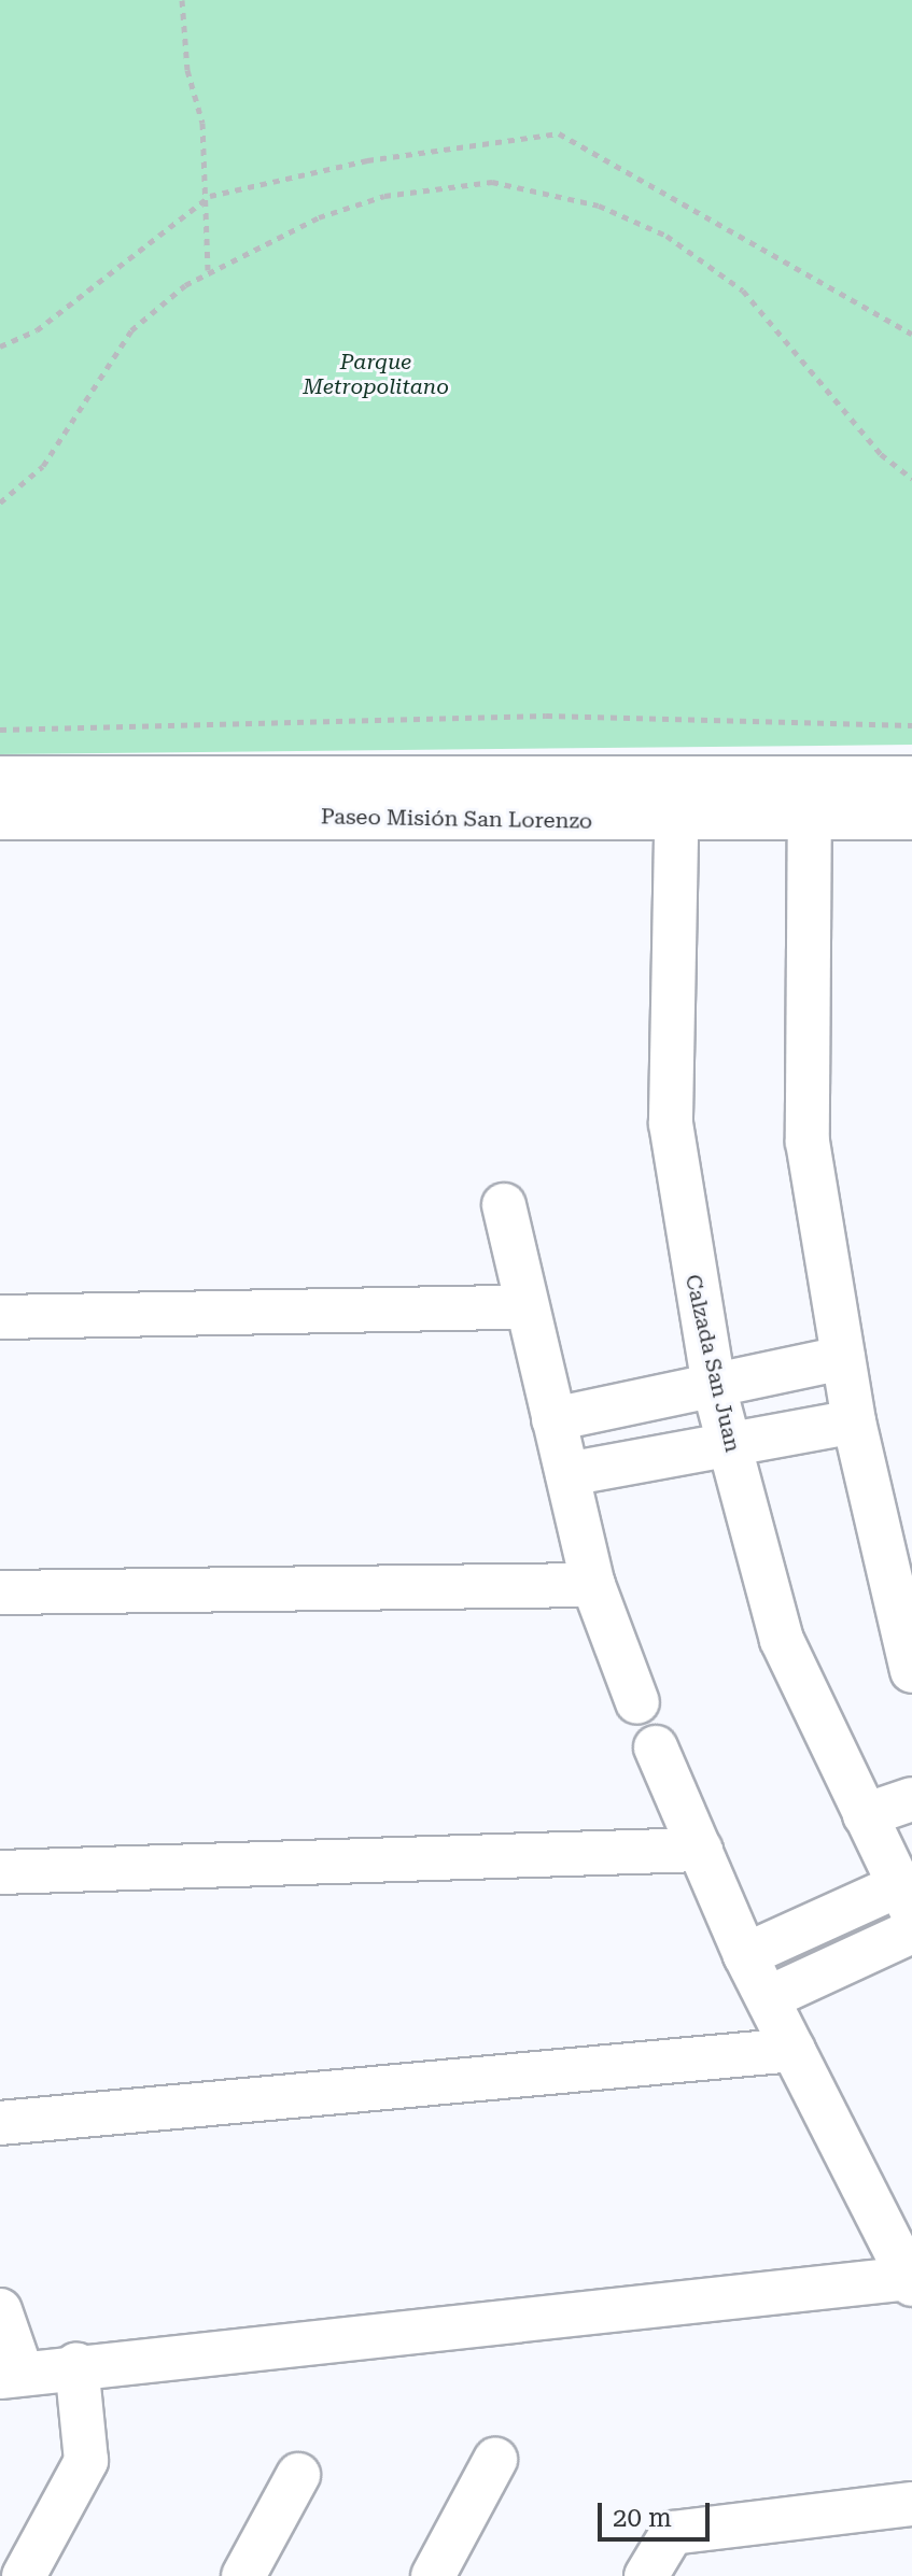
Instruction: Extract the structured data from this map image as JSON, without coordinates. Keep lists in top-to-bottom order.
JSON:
{
  "streets": {
    "street": ["Paseo Misión San Lorenzo", "Calzada San Juan"]
  },
  "crossings": [
    ["Paseo Misión San Lorenzo", "Calzada San Juan"]
  ],
  "parks": ["Parque Metropolitano"],
  "scale_bar": "20 m"
}
